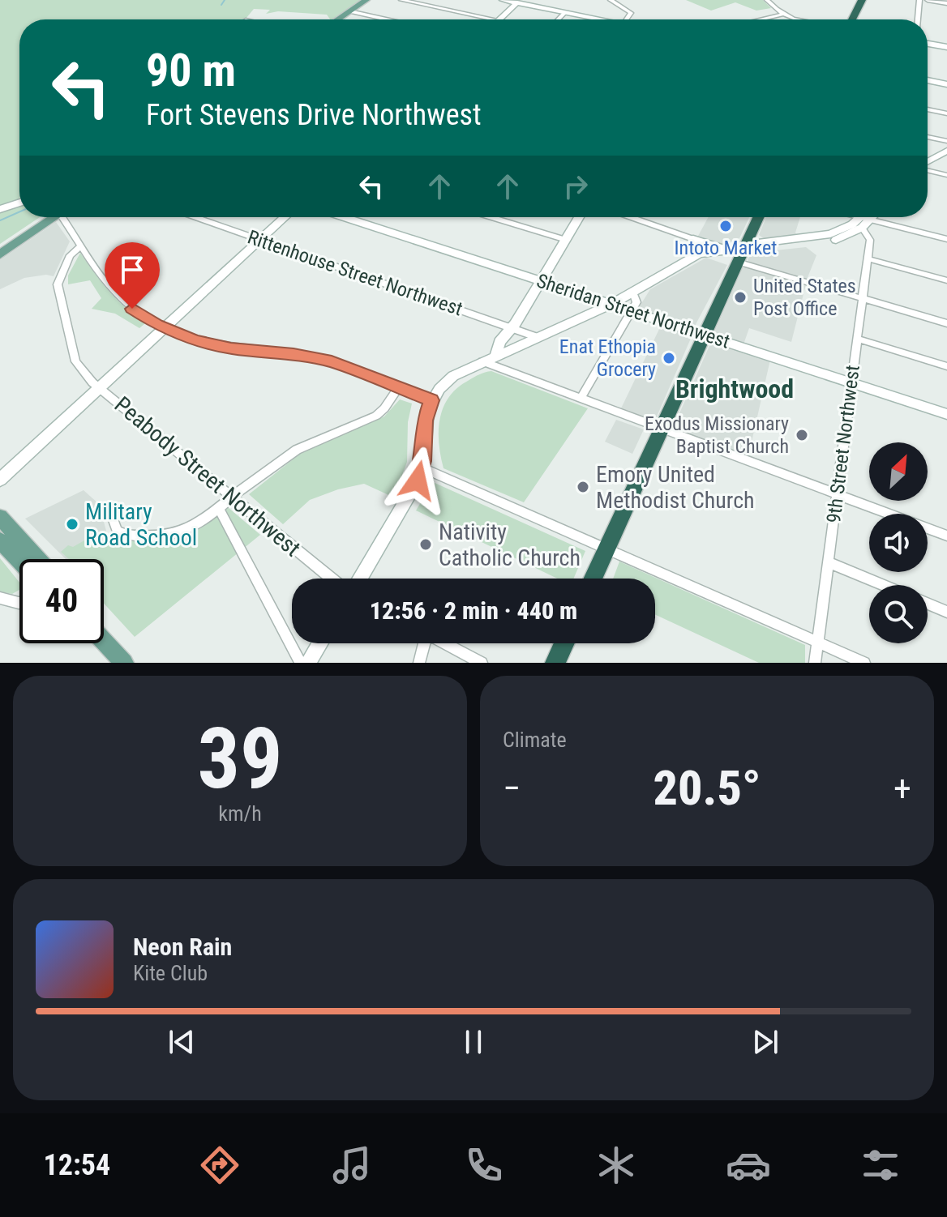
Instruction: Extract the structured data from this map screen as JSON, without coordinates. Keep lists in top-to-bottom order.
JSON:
{
  "streets": {
    "street": [
      "Rittenhouse Street Northwest",
      "Sheridan Street Northwest",
      "9th Street Northwest",
      "Peabody Street Northwest"
    ]
  },
  "crossings": [
    ["Sheridan Street Northwest", "9th Street Northwest"]
  ],
  "districts": ["Brightwood"],
  "places": [
    "Intoto Market",
    "United States Post Office",
    "Enat Ethopia Grocery",
    "Exodus Missionary Baptist Church",
    "Emory United Methodist Church",
    "Military Road School",
    "Nativity Catholic Church"
  ],
  "north": "top right",
  "page": {
    "turn": ["90 m", "Fort Stevens Drive Northwest"],
    "limit": "40",
    "trip": "12:56 · 2 min · 440 m",
    "tile": [
      ["39", "km/h"],
      "Climate"
    ],
    "heat": ["−", "20.5°", "+"],
    "song": ["Neon Rain", "Kite Club"],
    "tabs": "12:54"
  }
}
